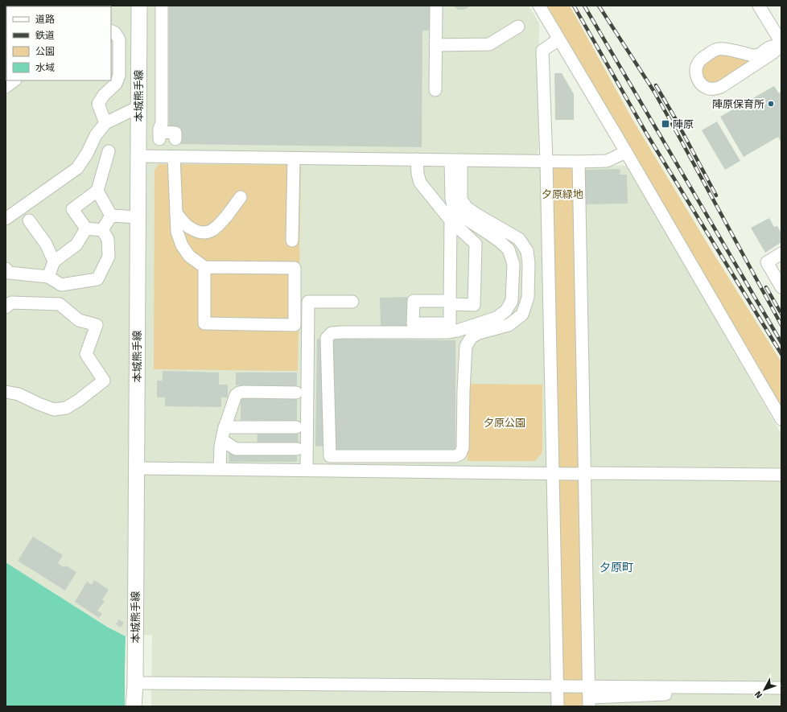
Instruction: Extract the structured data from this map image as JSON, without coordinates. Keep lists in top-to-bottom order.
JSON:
{
  "streets": {
    "main road": ["本城熊手線"]
  },
  "districts": ["夕原町"],
  "parks": ["夕原緑地", "夕原公園"],
  "places": {
    "other": ["陣原保育所"],
    "transit": ["陣原"]
  },
  "legend": [
    "道路",
    "鉄道",
    "公園",
    "水域"
  ],
  "north": "bottom left"
}
